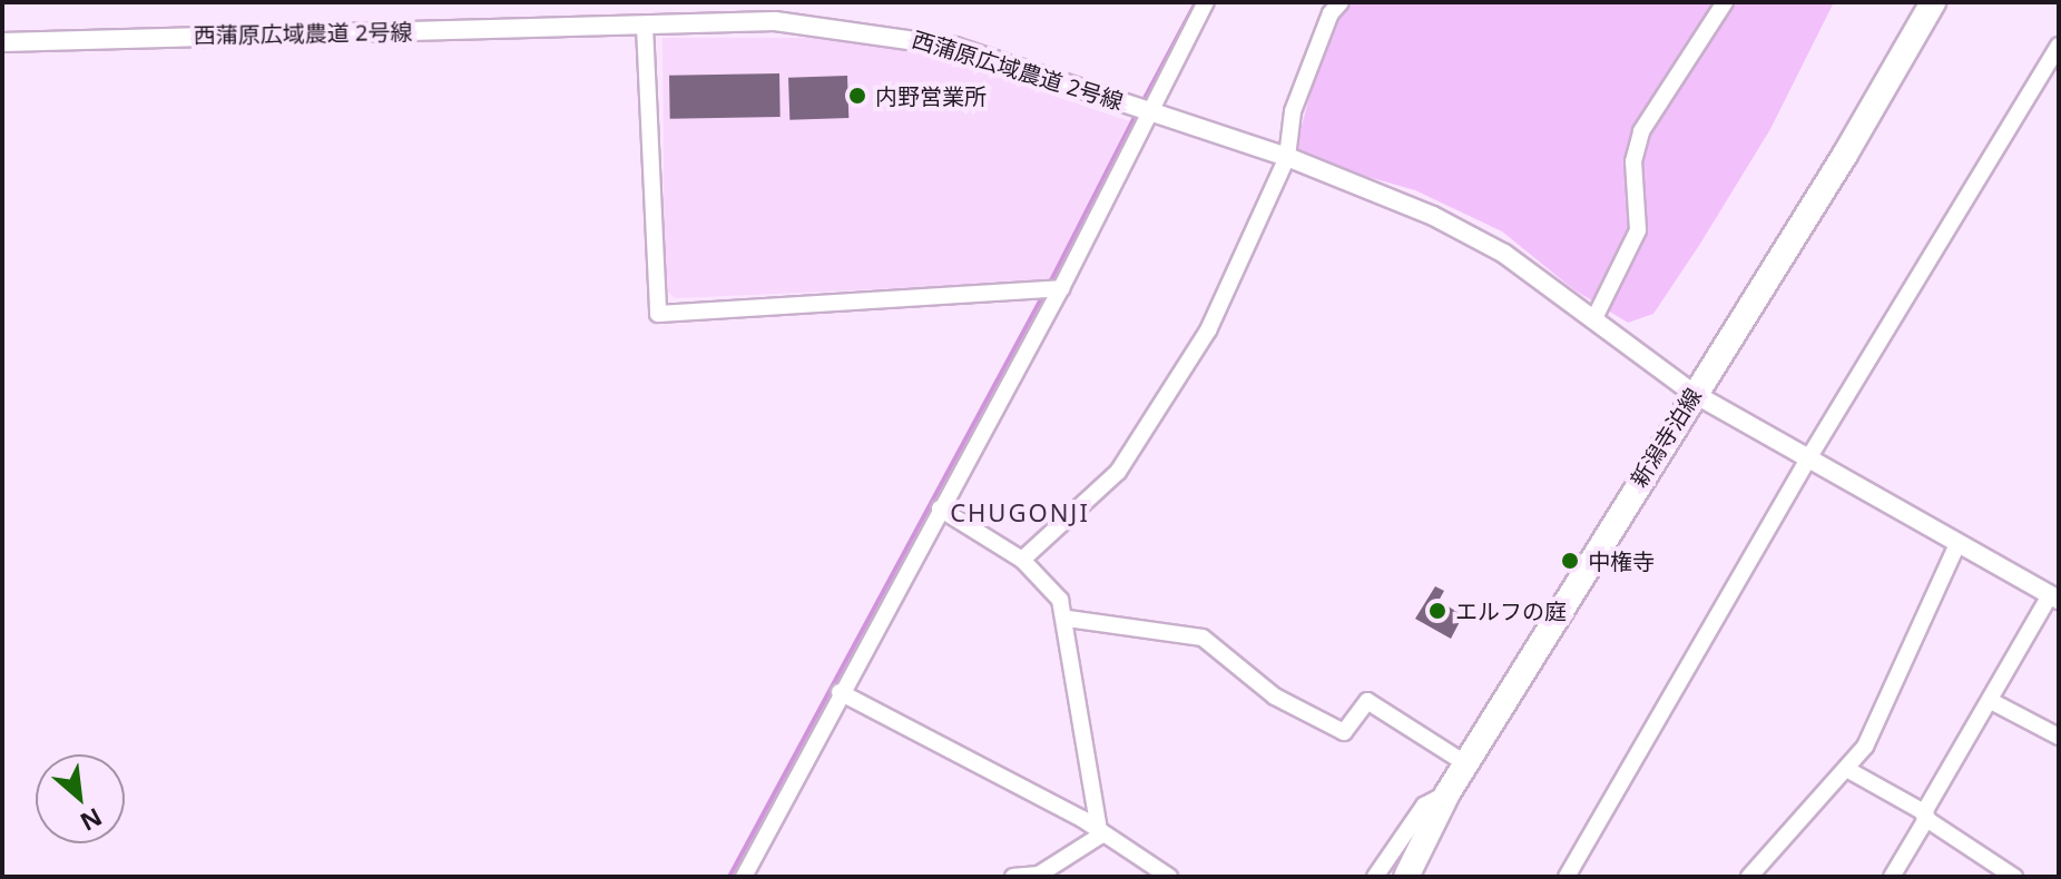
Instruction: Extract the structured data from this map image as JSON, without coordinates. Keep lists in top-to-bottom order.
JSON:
{
  "streets": {
    "main road": ["新潟寺泊線"],
    "street": ["西蒲原広域農道 2号線"]
  },
  "crossings": [
    ["西蒲原広域農道 2号線", "新潟寺泊線"]
  ],
  "districts": ["CHUGONJI"],
  "places": ["内野営業所", "中権寺", "エルフの庭"],
  "north": "bottom right"
}
